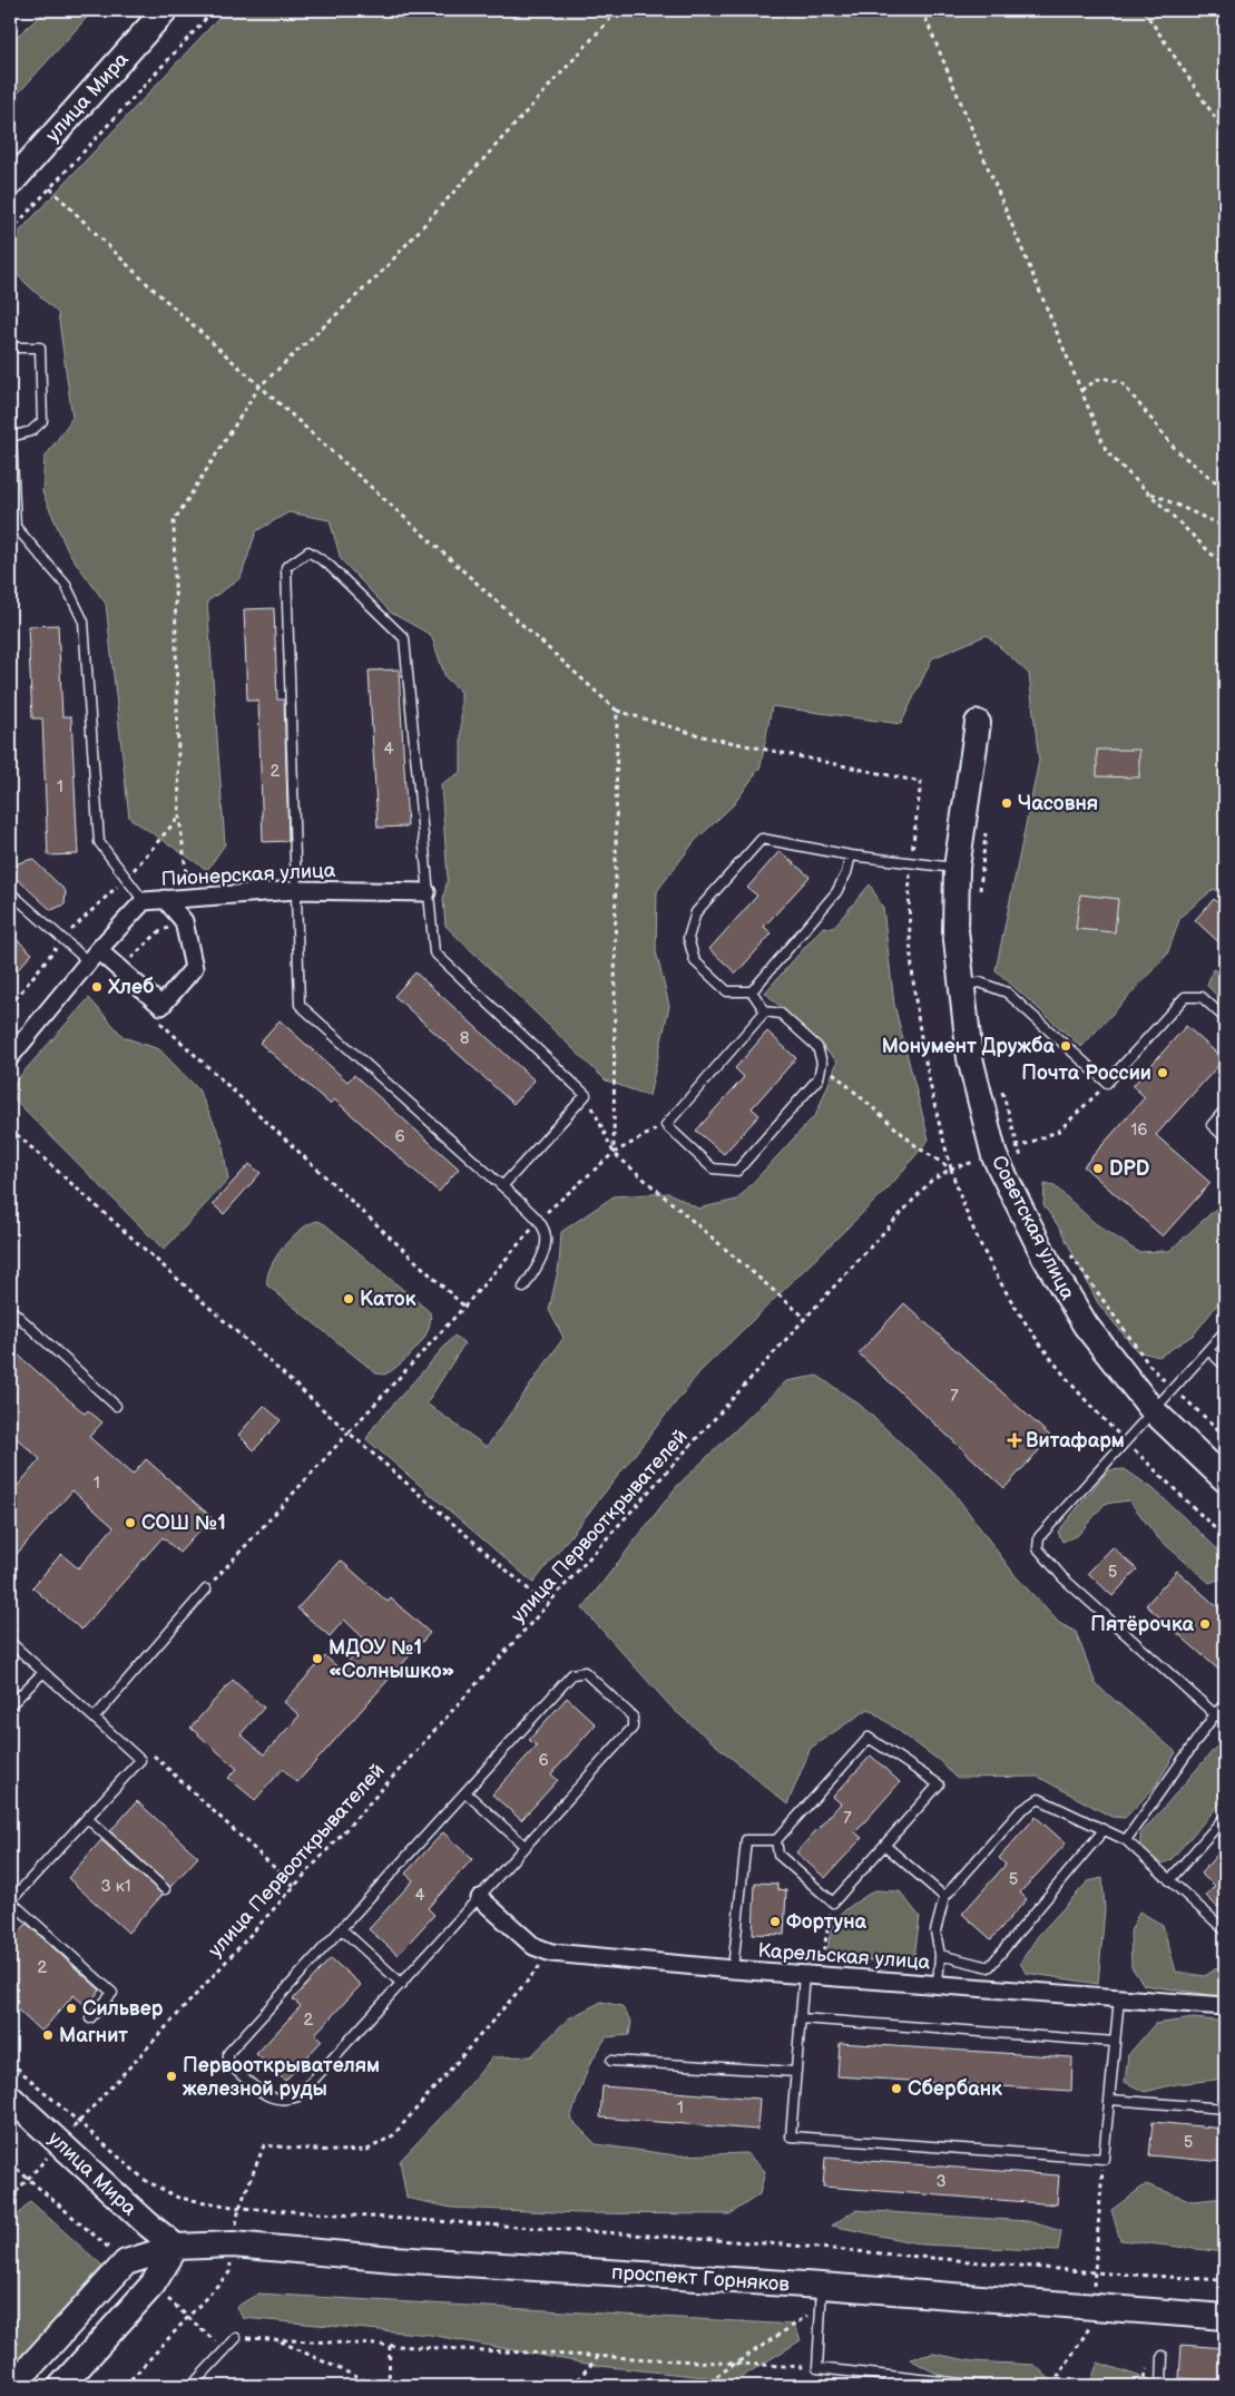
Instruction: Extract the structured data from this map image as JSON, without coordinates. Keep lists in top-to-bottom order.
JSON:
{
  "streets": {
    "main road": ["улица Мира", "Советская улица", "проспект Горняков"],
    "street": ["Пионерская улица", "Карельская улица"],
    "path": ["улица Первооткрывателей"]
  },
  "crossings": [
    ["улица Мира", "улица Первооткрывателей"],
    ["улица Мира", "проспект Горняков"],
    ["Советская улица", "улица Первооткрывателей"]
  ],
  "places": {
    "other": [
      "Часовня",
      "Хлеб",
      "Монумент Дружба",
      "Почта России",
      "DPD",
      "Каток",
      "СОШ №1",
      "Пятёрочка",
      "МДОУ №1 «Солнышко»",
      "Фортуна",
      "Сильвер",
      "Магнит",
      "Первооткрывателям железной руды",
      "Сбербанк"
    ],
    "health": ["Витафарм"]
  },
  "house_numbers": [
    "4",
    "2",
    "1",
    "8",
    "16",
    "6",
    "7",
    "1",
    "5",
    "6",
    "7",
    "5",
    "3 к1",
    "4",
    "2",
    "2",
    "1",
    "5",
    "3"
  ]
}
